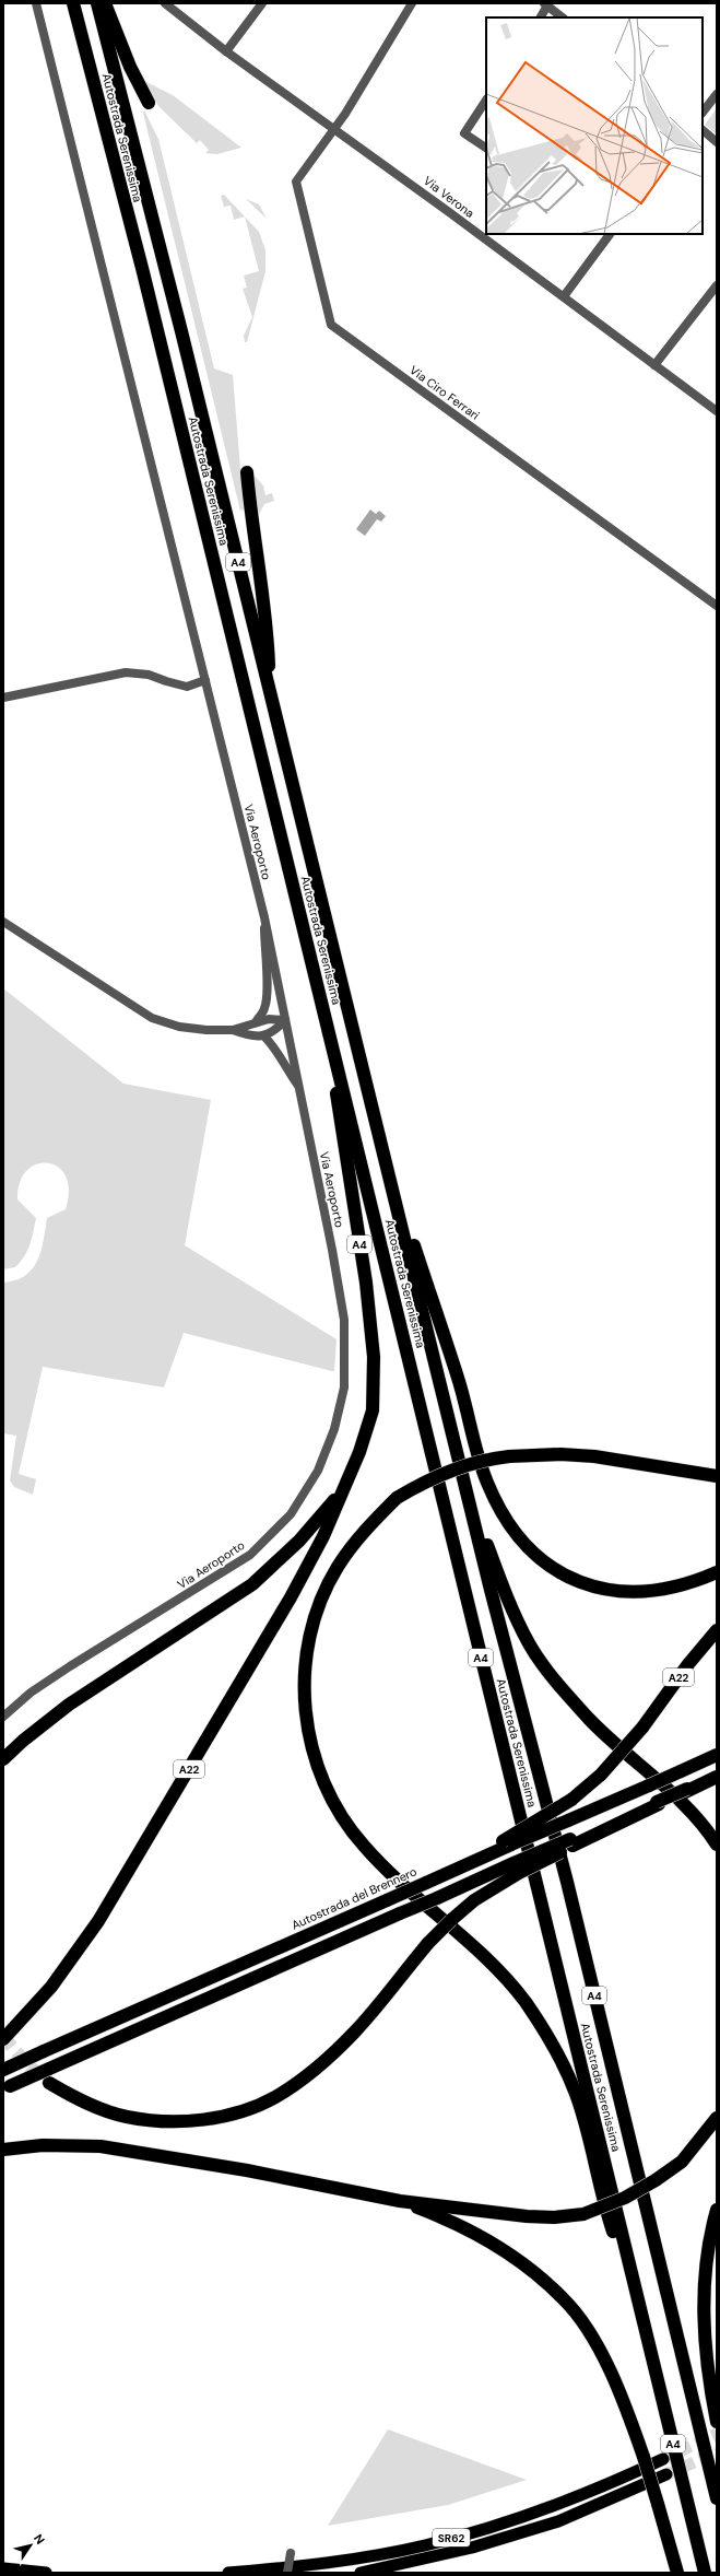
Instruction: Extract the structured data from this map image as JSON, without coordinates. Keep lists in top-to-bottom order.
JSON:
{
  "streets": {
    "highway": [
      "Autostrada Serenissima",
      "A4",
      "A22",
      "Autostrada del Brennero",
      "SR62"
    ],
    "street": ["Via Verona", "Via Ciro Ferrari", "Via Aeroporto"]
  },
  "crossings": [
    ["Autostrada Serenissima", "A4"],
    ["Via Verona", "Via Ciro Ferrari"],
    ["A4", "A22"],
    ["A22", "Autostrada del Brennero"]
  ],
  "north": "top right"
}
